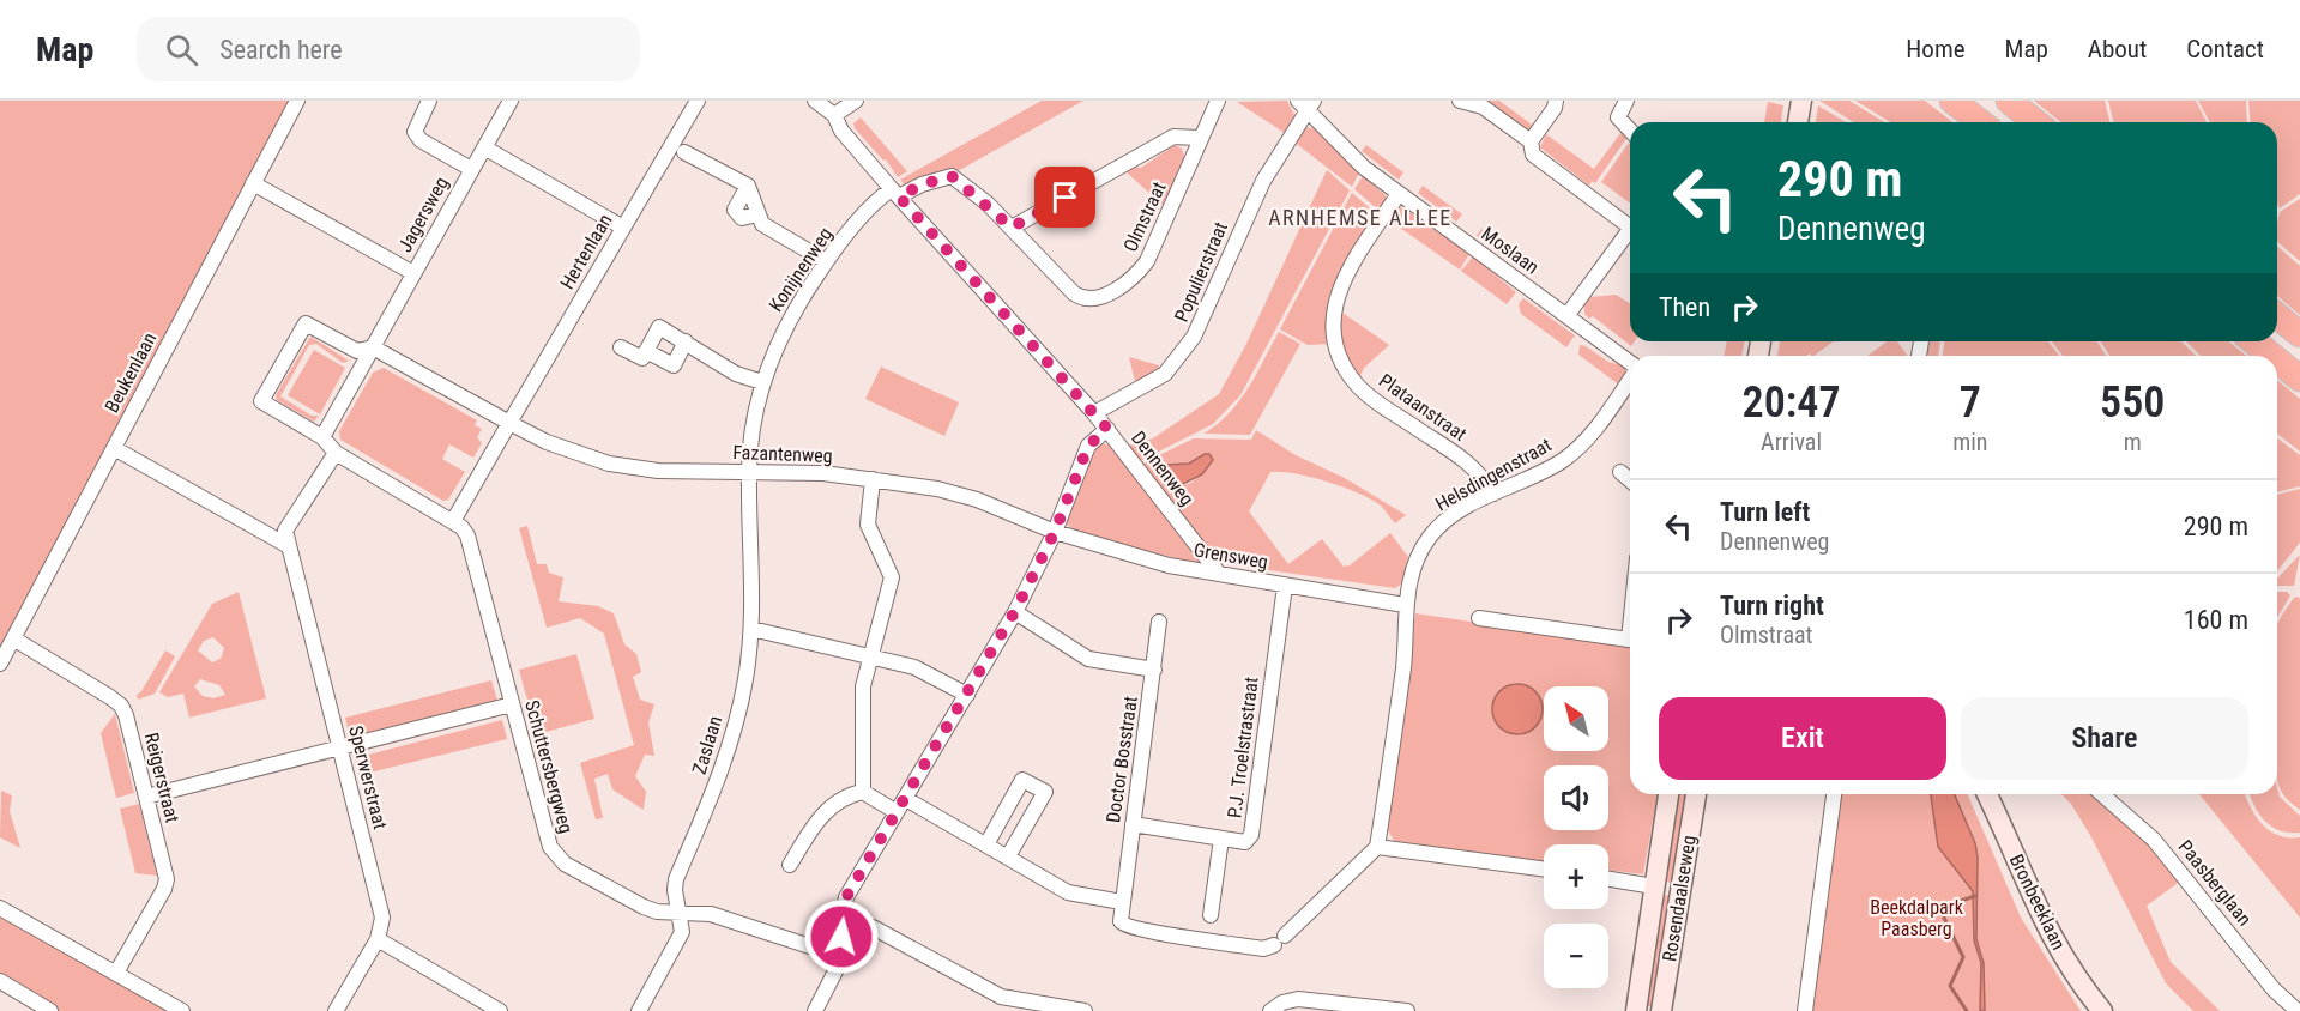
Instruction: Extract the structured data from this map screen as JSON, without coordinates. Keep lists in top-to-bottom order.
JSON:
{
  "streets": {
    "street": [
      "Jagersweg",
      "Olmstraat",
      "Moslaan",
      "Hertenlaan",
      "Konijnenweg",
      "Populierstraat",
      "Beukenlaan",
      "Plataanstraat",
      "Fazantenweg",
      "Dennenweg",
      "Helsdingenstraat",
      "Grensweg",
      "Zaslaan",
      "P.J. Troelstrastraat",
      "Doctor Bosstraat",
      "Schuttersbergweg",
      "Reigerstraat",
      "Sperwerstraat",
      "Paasberglaan",
      "Rosendaalseweg",
      "Bronbeeklaan"
    ]
  },
  "crossings": [
    ["Jagersweg", "Fazantenweg"],
    ["Olmstraat", "Konijnenweg"],
    ["Olmstraat", "Dennenweg"],
    ["Moslaan", "Populierstraat"],
    ["Moslaan", "Plataanstraat"],
    ["Hertenlaan", "Fazantenweg"],
    ["Hertenlaan", "Schuttersbergweg"],
    ["Konijnenweg", "Fazantenweg"],
    ["Konijnenweg", "Dennenweg"],
    ["Konijnenweg", "Zaslaan"],
    ["Populierstraat", "Dennenweg"],
    ["Beukenlaan", "Reigerstraat"],
    ["Plataanstraat", "Helsdingenstraat"],
    ["Fazantenweg", "Grensweg"],
    ["Fazantenweg", "Zaslaan"],
    ["Dennenweg", "Grensweg"],
    ["Helsdingenstraat", "Grensweg"],
    ["Grensweg", "P.J. Troelstrastraat"],
    ["Zaslaan", "Schuttersbergweg"],
    ["P.J. Troelstrastraat", "Doctor Bosstraat"]
  ],
  "districts": ["ARNHEMSE ALLEE"],
  "parks": ["Beekdalpark Paasberg"],
  "north": "top left",
  "page": {
    "header": "Map",
    "search": "Search here",
    "nav": [
      "Home",
      "Map",
      "About",
      "Contact"
    ],
    "turn": ["290 m", "Dennenweg"],
    "then": "Then",
    "eta": [
      "20:47",
      "Arrival",
      "7",
      "min",
      "550",
      "m"
    ],
    "list": [
      {
        "name": "Turn left",
        "note": "Dennenweg",
        "value": "290 m"
      },
      {
        "name": "Turn right",
        "note": "Olmstraat",
        "value": "160 m"
      }
    ],
    "buttons": ["Exit", "Share"],
    "map_buttons": ["+", "−"]
  }
}
